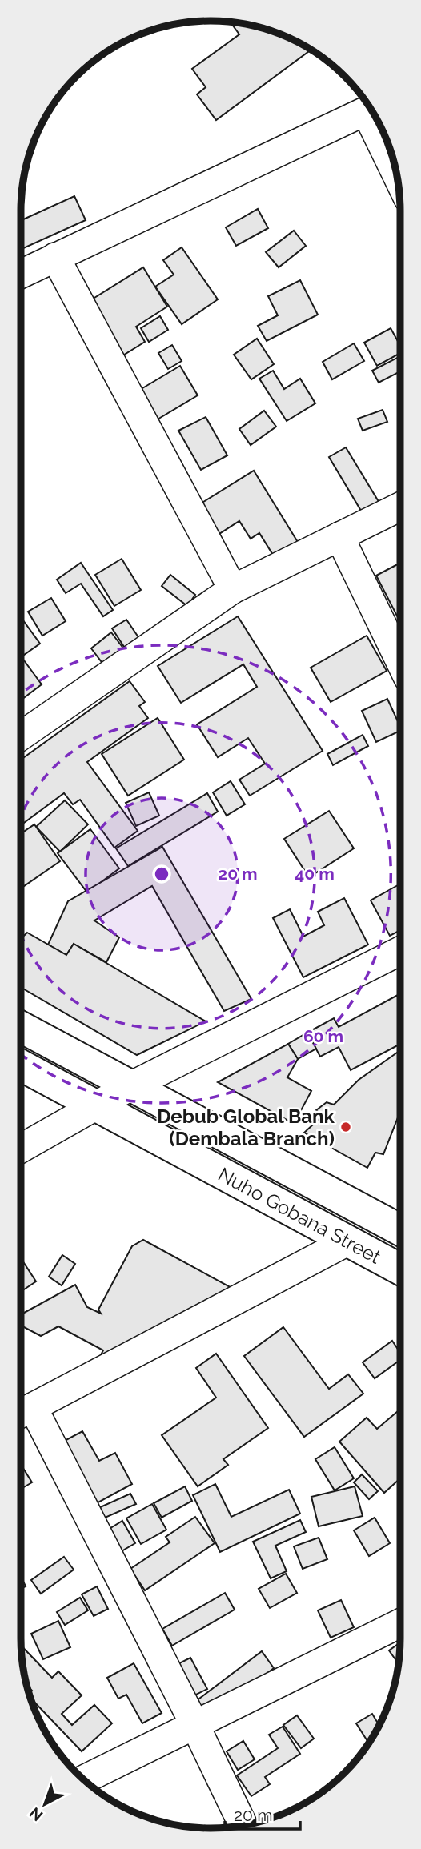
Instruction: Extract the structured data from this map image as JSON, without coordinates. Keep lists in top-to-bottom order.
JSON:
{
  "streets": {
    "main road": ["Nuho Gobana Street"]
  },
  "places": ["Debub Global Bank (Dembala Branch)"],
  "scale_bar": "20 m",
  "north": "bottom left",
  "rings": ["20 m", "40 m", "60 m"]
}
